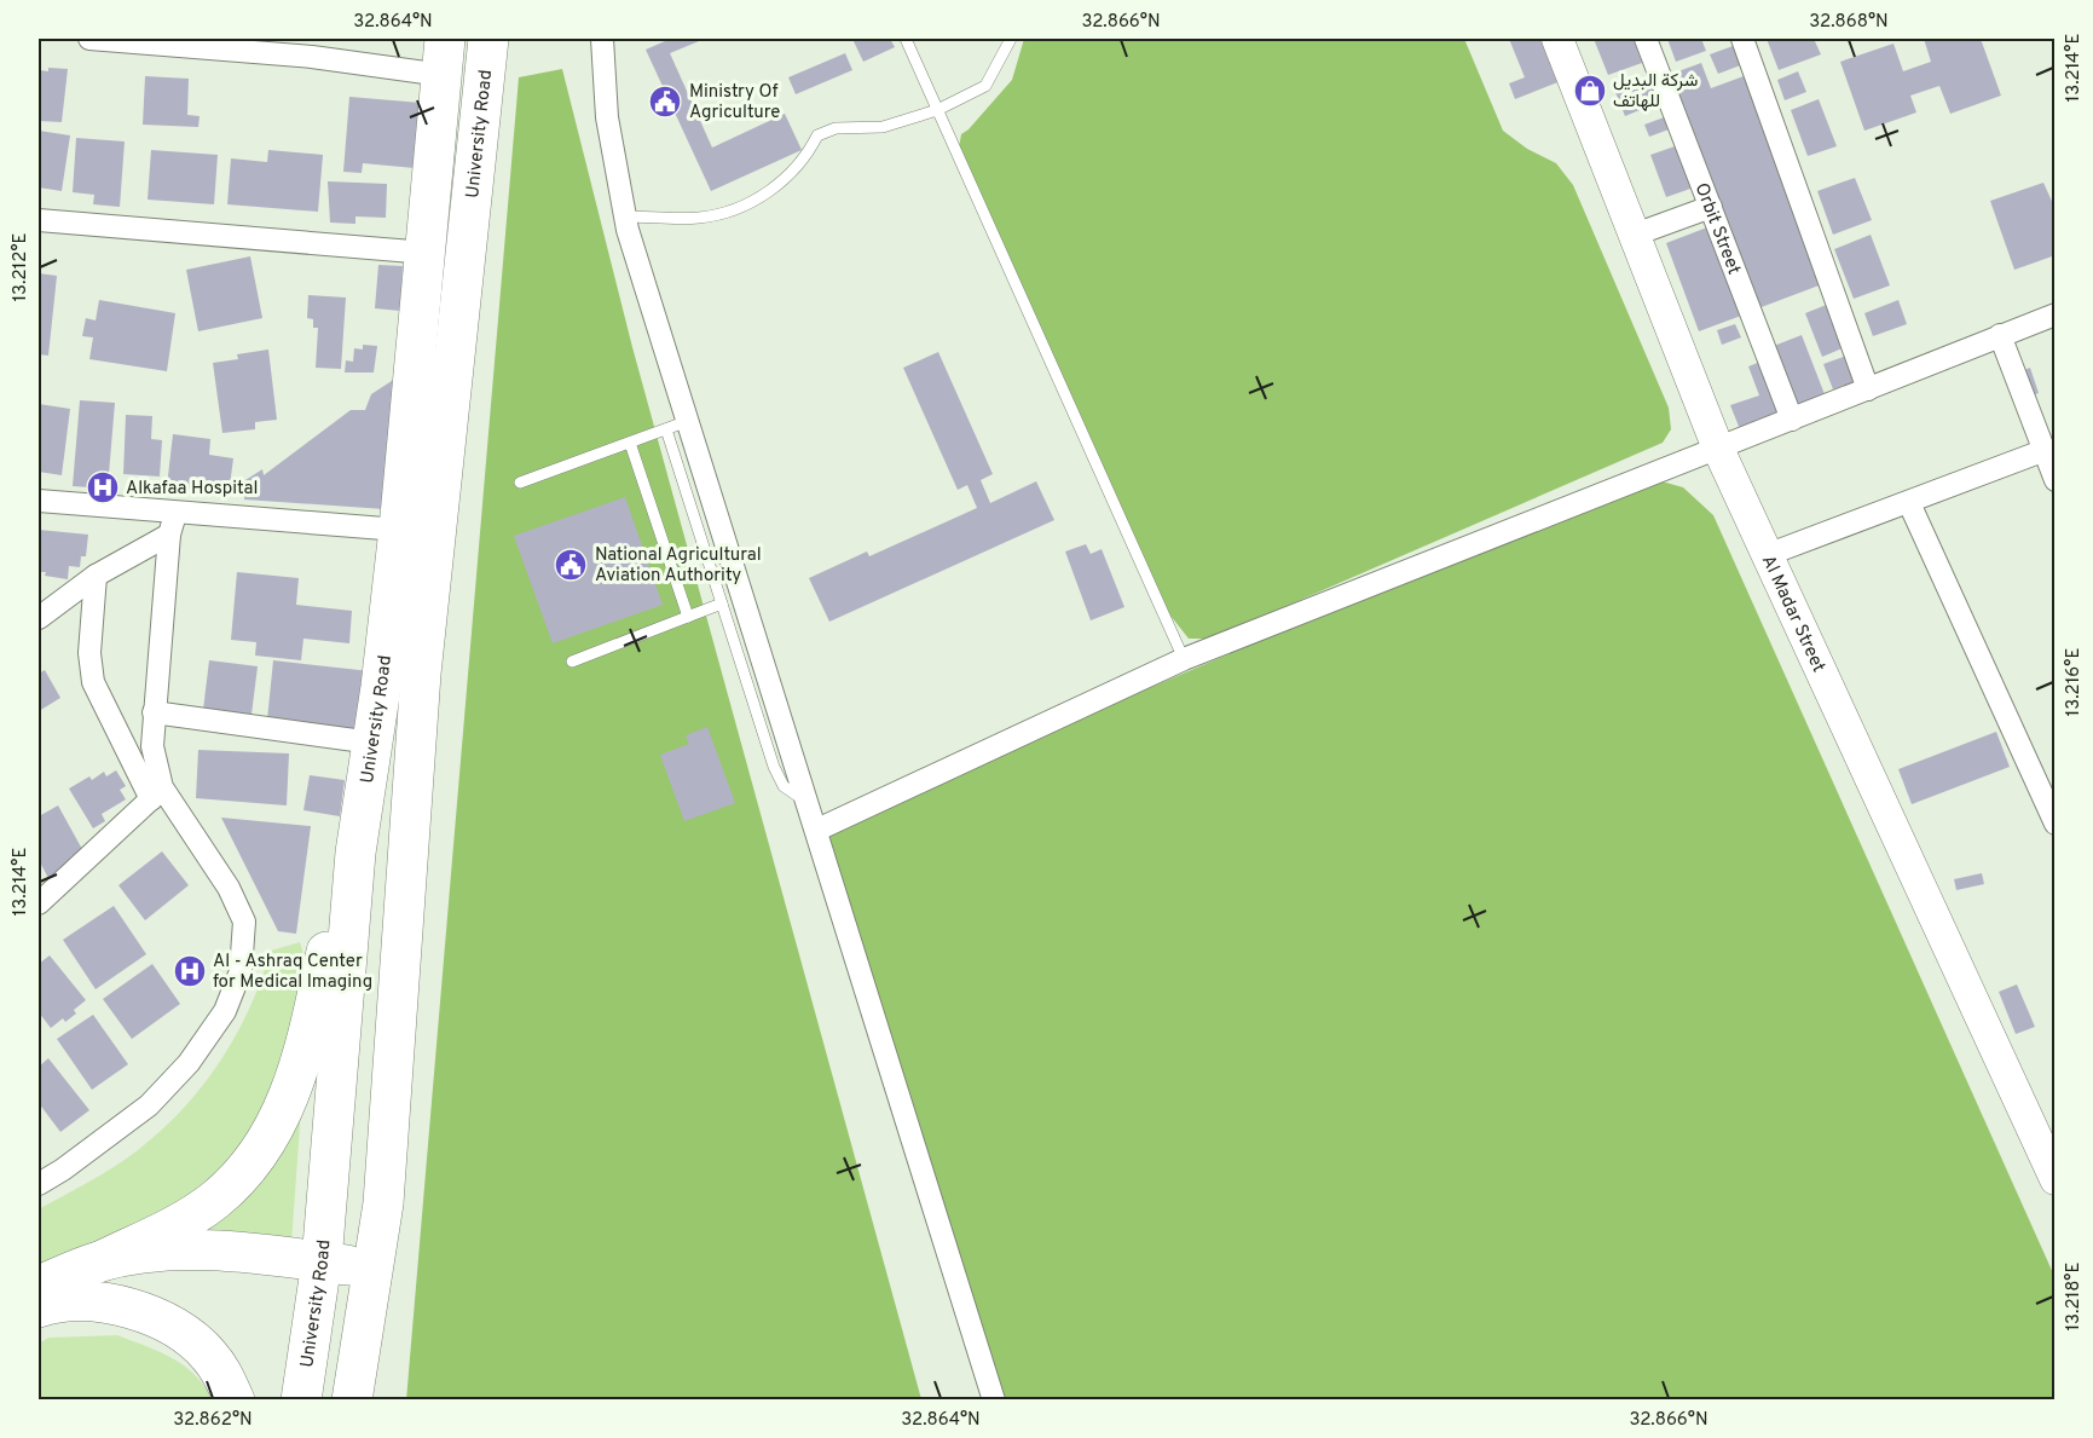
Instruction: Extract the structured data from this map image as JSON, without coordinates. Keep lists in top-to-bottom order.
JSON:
{
  "streets": {
    "highway": ["University Road"],
    "street": ["Orbit Street", "Al Madar Street"]
  },
  "places": {
    "shop": ["شركة البديل للهاتف"],
    "public building": ["Ministry Of Agriculture", "National Agricultural Aviation Authority"],
    "hospital": ["Alkafaa Hospital", "Al - Ashraq Center for Medical Imaging"]
  },
  "coordinates": [
    "32.864°N",
    "32.866°N",
    "32.868°N",
    "13.214°E",
    "13.212°E",
    "13.216°E",
    "13.218°E",
    "32.862°N"
  ]
}
